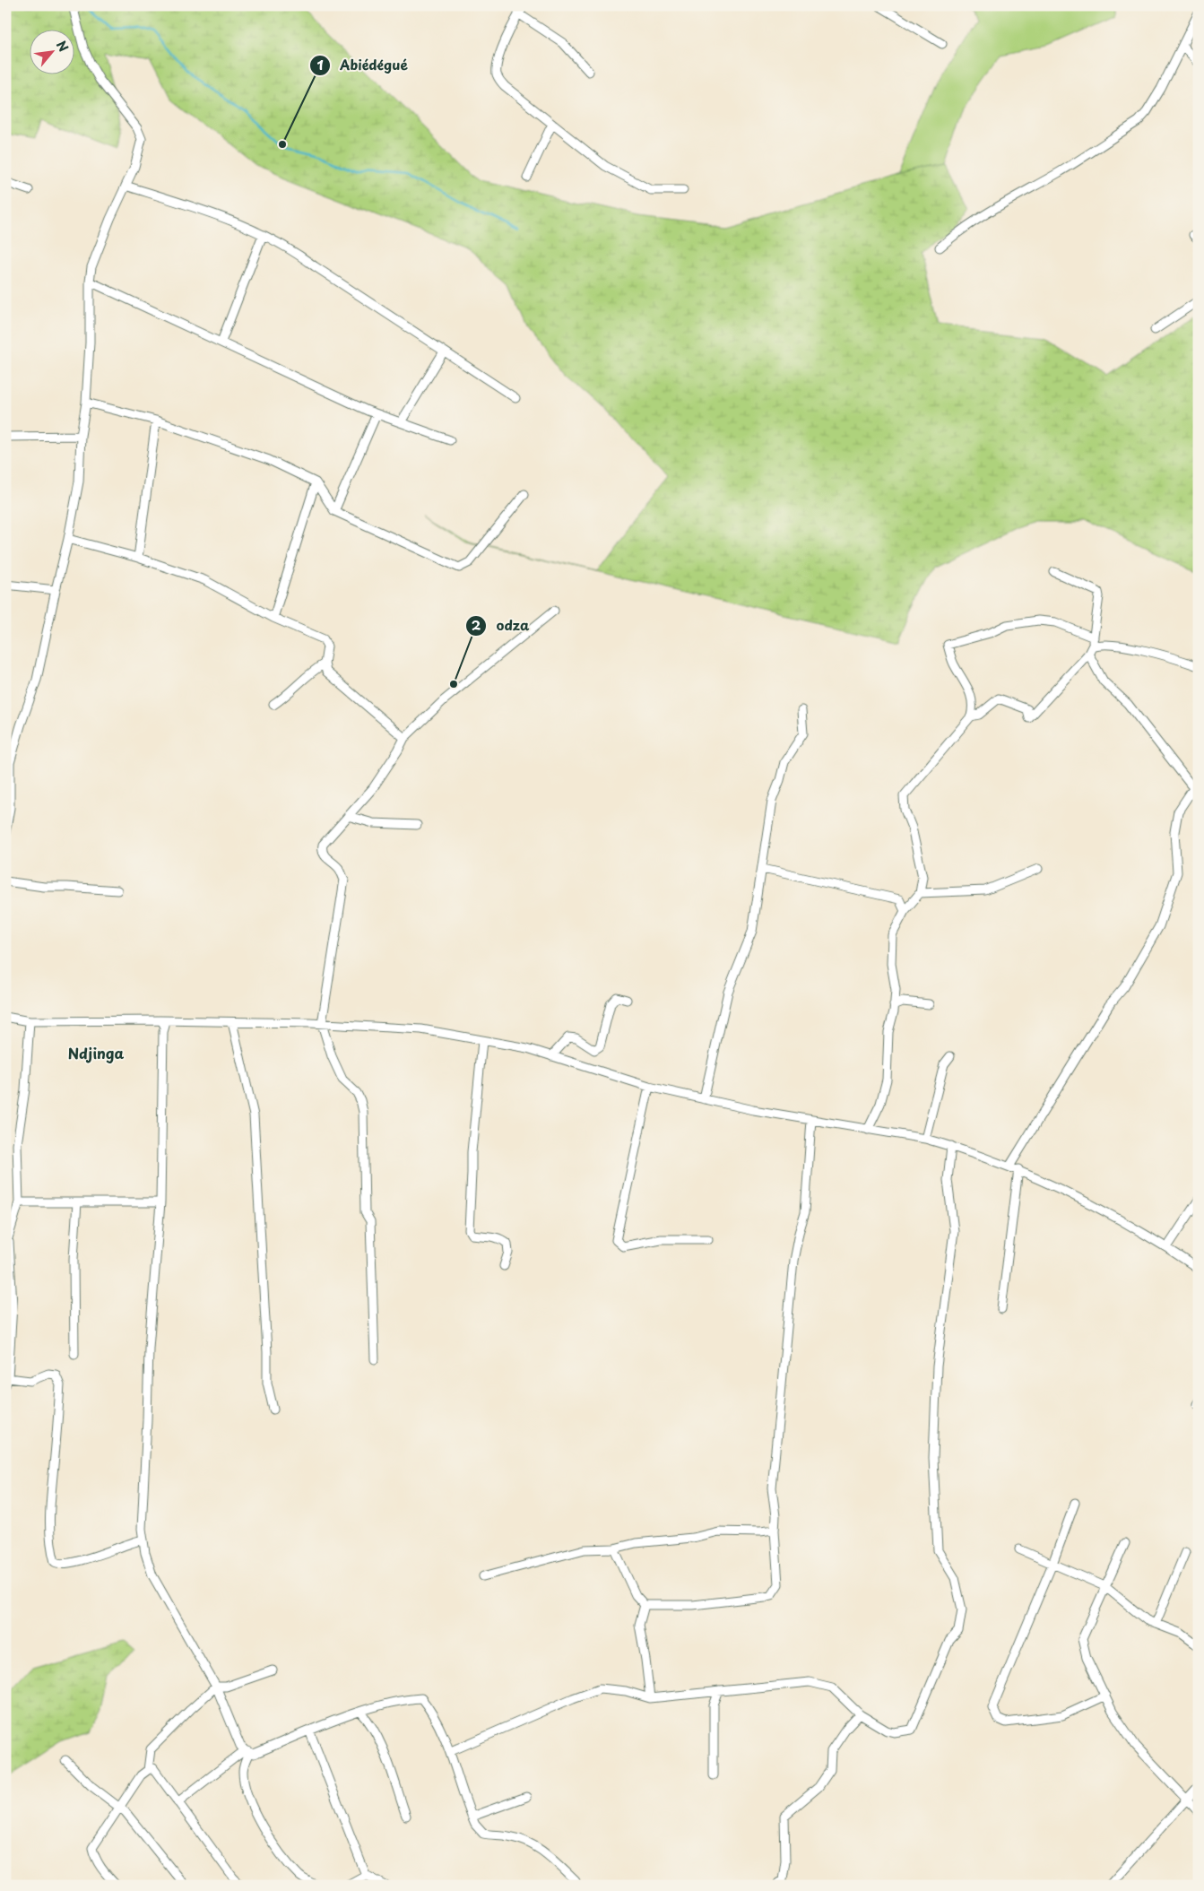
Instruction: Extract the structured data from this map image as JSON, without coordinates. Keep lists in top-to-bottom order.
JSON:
{
  "districts": ["Ndjinga"],
  "places": ["Abiédégué", "odza"],
  "north": "top right"
}
